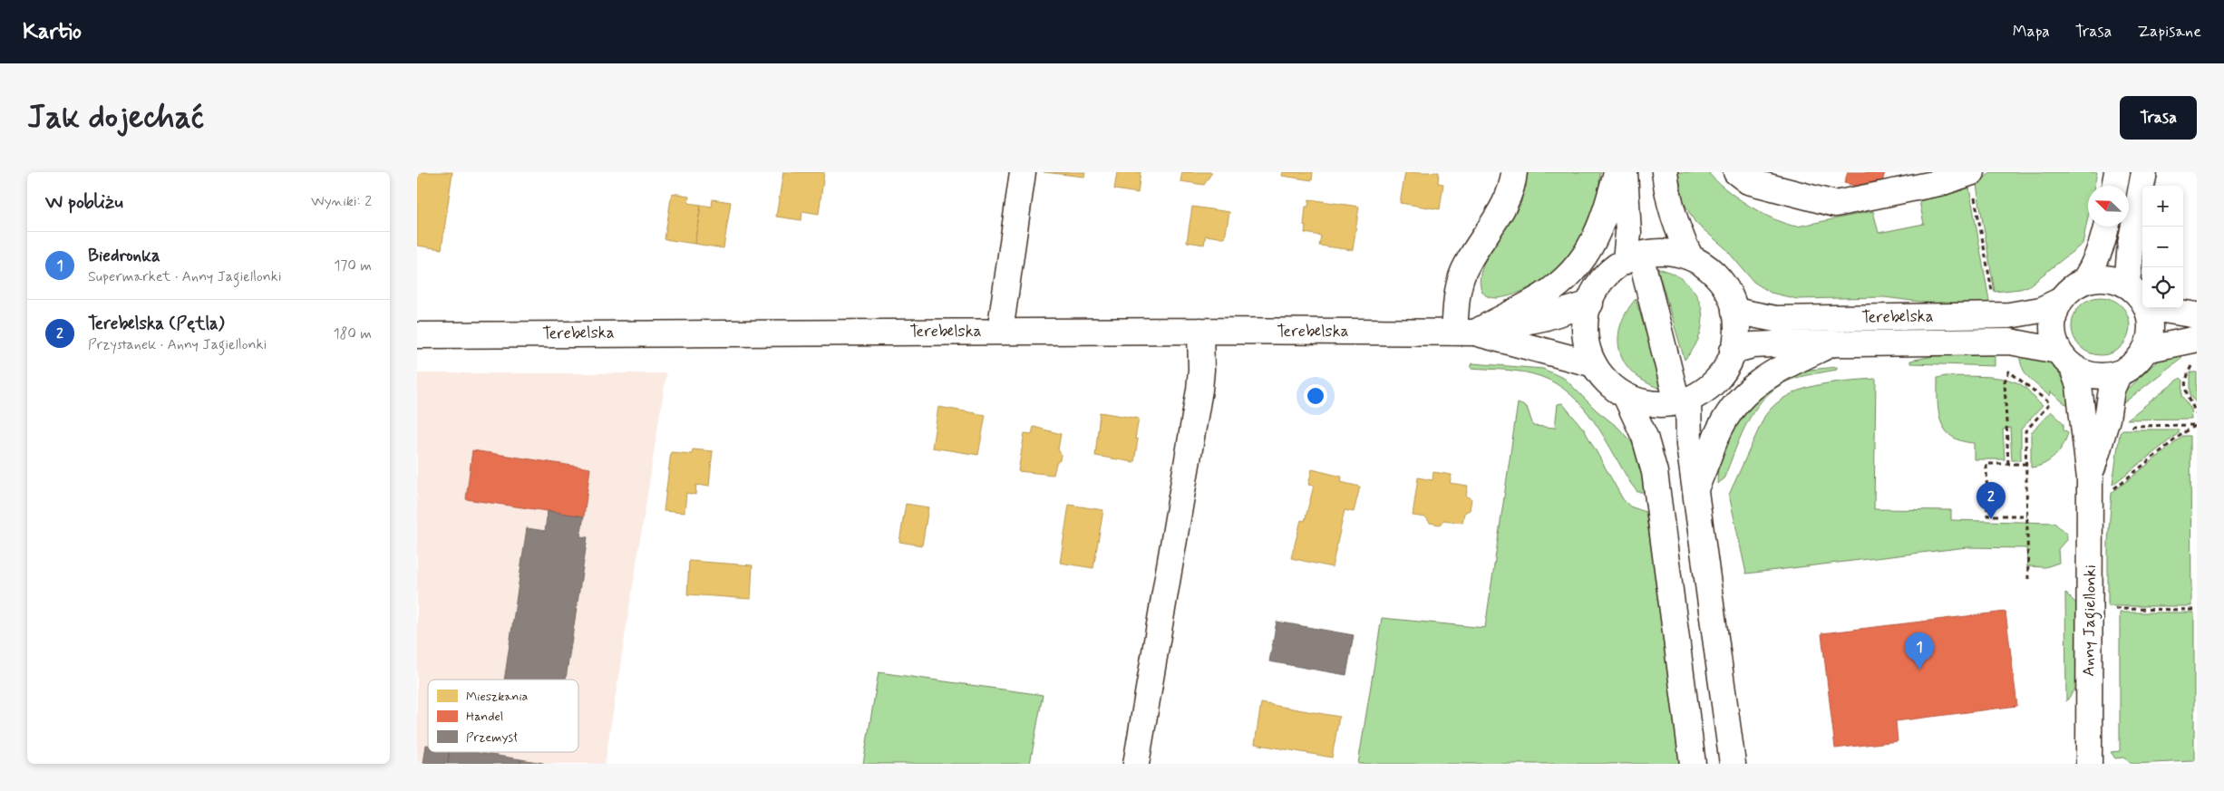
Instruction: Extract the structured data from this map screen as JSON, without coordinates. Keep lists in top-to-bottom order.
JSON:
{
  "streets": {
    "street": ["Terebelska", "Anny Jagiellonki"]
  },
  "crossings": [
    ["Terebelska", "Anny Jagiellonki"]
  ],
  "legend": ["Mieszkania", "Handel", "Przemysł"],
  "north": "top left",
  "page": {
    "header": "Kartio",
    "nav": ["Mapa", "Trasa", "Zapisane"],
    "buttons": "Trasa",
    "title": "Jak dojechać",
    "heading": ["W pobliżu", "Wyniki: 2"],
    "map_buttons": ["+", "−"],
    "list": [
      {
        "mark": "1",
        "name": "Biedronka",
        "note": "Supermarket · Anny Jagiellonki",
        "value": "170 m"
      },
      {
        "mark": "2",
        "name": "Terebelska (Pętla)",
        "note": "Przystanek · Anny Jagiellonki",
        "value": "180 m"
      }
    ],
    "pins": ["2", "1"]
  }
}
